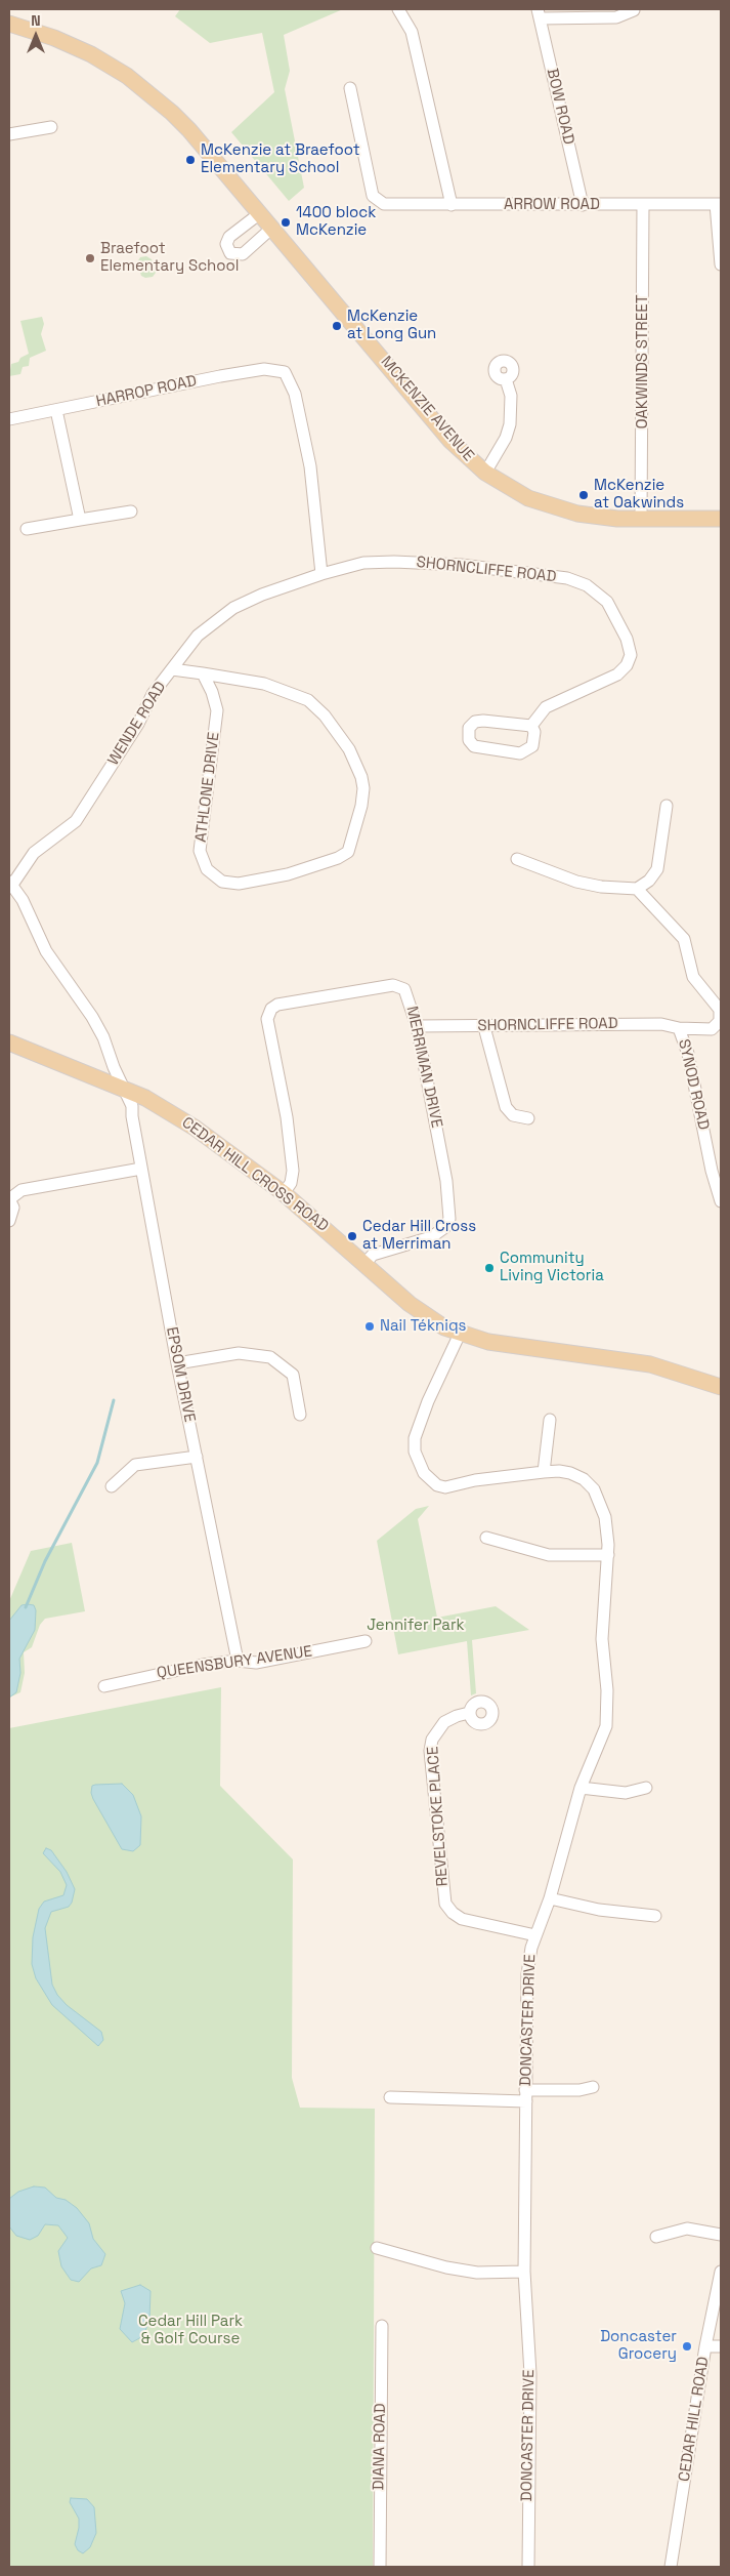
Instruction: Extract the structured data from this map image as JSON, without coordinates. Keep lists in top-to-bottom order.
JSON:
{
  "streets": {
    "main road": ["MCKENZIE AVENUE", "CEDAR HILL CROSS ROAD"],
    "street": [
      "BOW ROAD",
      "ARROW ROAD",
      "OAKWINDS STREET",
      "HARROP ROAD",
      "SHORNCLIFFE ROAD",
      "WENDE ROAD",
      "ATHLONE DRIVE",
      "MERRIMAN DRIVE",
      "SYNOD ROAD",
      "EPSOM DRIVE",
      "QUEENSBURY AVENUE",
      "REVELSTOKE PLACE",
      "DONCASTER DRIVE",
      "CEDAR HILL ROAD",
      "DIANA ROAD"
    ]
  },
  "crossings": [
    ["BOW ROAD", "ARROW ROAD"],
    ["ARROW ROAD", "OAKWINDS STREET"],
    ["OAKWINDS STREET", "MCKENZIE AVENUE"],
    ["HARROP ROAD", "SHORNCLIFFE ROAD"],
    ["HARROP ROAD", "WENDE ROAD"],
    ["SHORNCLIFFE ROAD", "WENDE ROAD"],
    ["SHORNCLIFFE ROAD", "MERRIMAN DRIVE"],
    ["SHORNCLIFFE ROAD", "SYNOD ROAD"],
    ["WENDE ROAD", "ATHLONE DRIVE"],
    ["WENDE ROAD", "EPSOM DRIVE"],
    ["MERRIMAN DRIVE", "CEDAR HILL CROSS ROAD"],
    ["CEDAR HILL CROSS ROAD", "EPSOM DRIVE"],
    ["EPSOM DRIVE", "QUEENSBURY AVENUE"],
    ["REVELSTOKE PLACE", "DONCASTER DRIVE"]
  ],
  "parks": ["Jennifer Park", "Cedar Hill Park & Golf Course"],
  "places": [
    "McKenzie at Braefoot Elementary School",
    "1400 block McKenzie",
    "Braefoot Elementary School",
    "McKenzie at Long Gun",
    "McKenzie at Oakwinds",
    "Cedar Hill Cross at Merriman",
    "Community Living Victoria",
    "Nail Tékniqs",
    "Doncaster Grocery"
  ],
  "north": "top"
}
